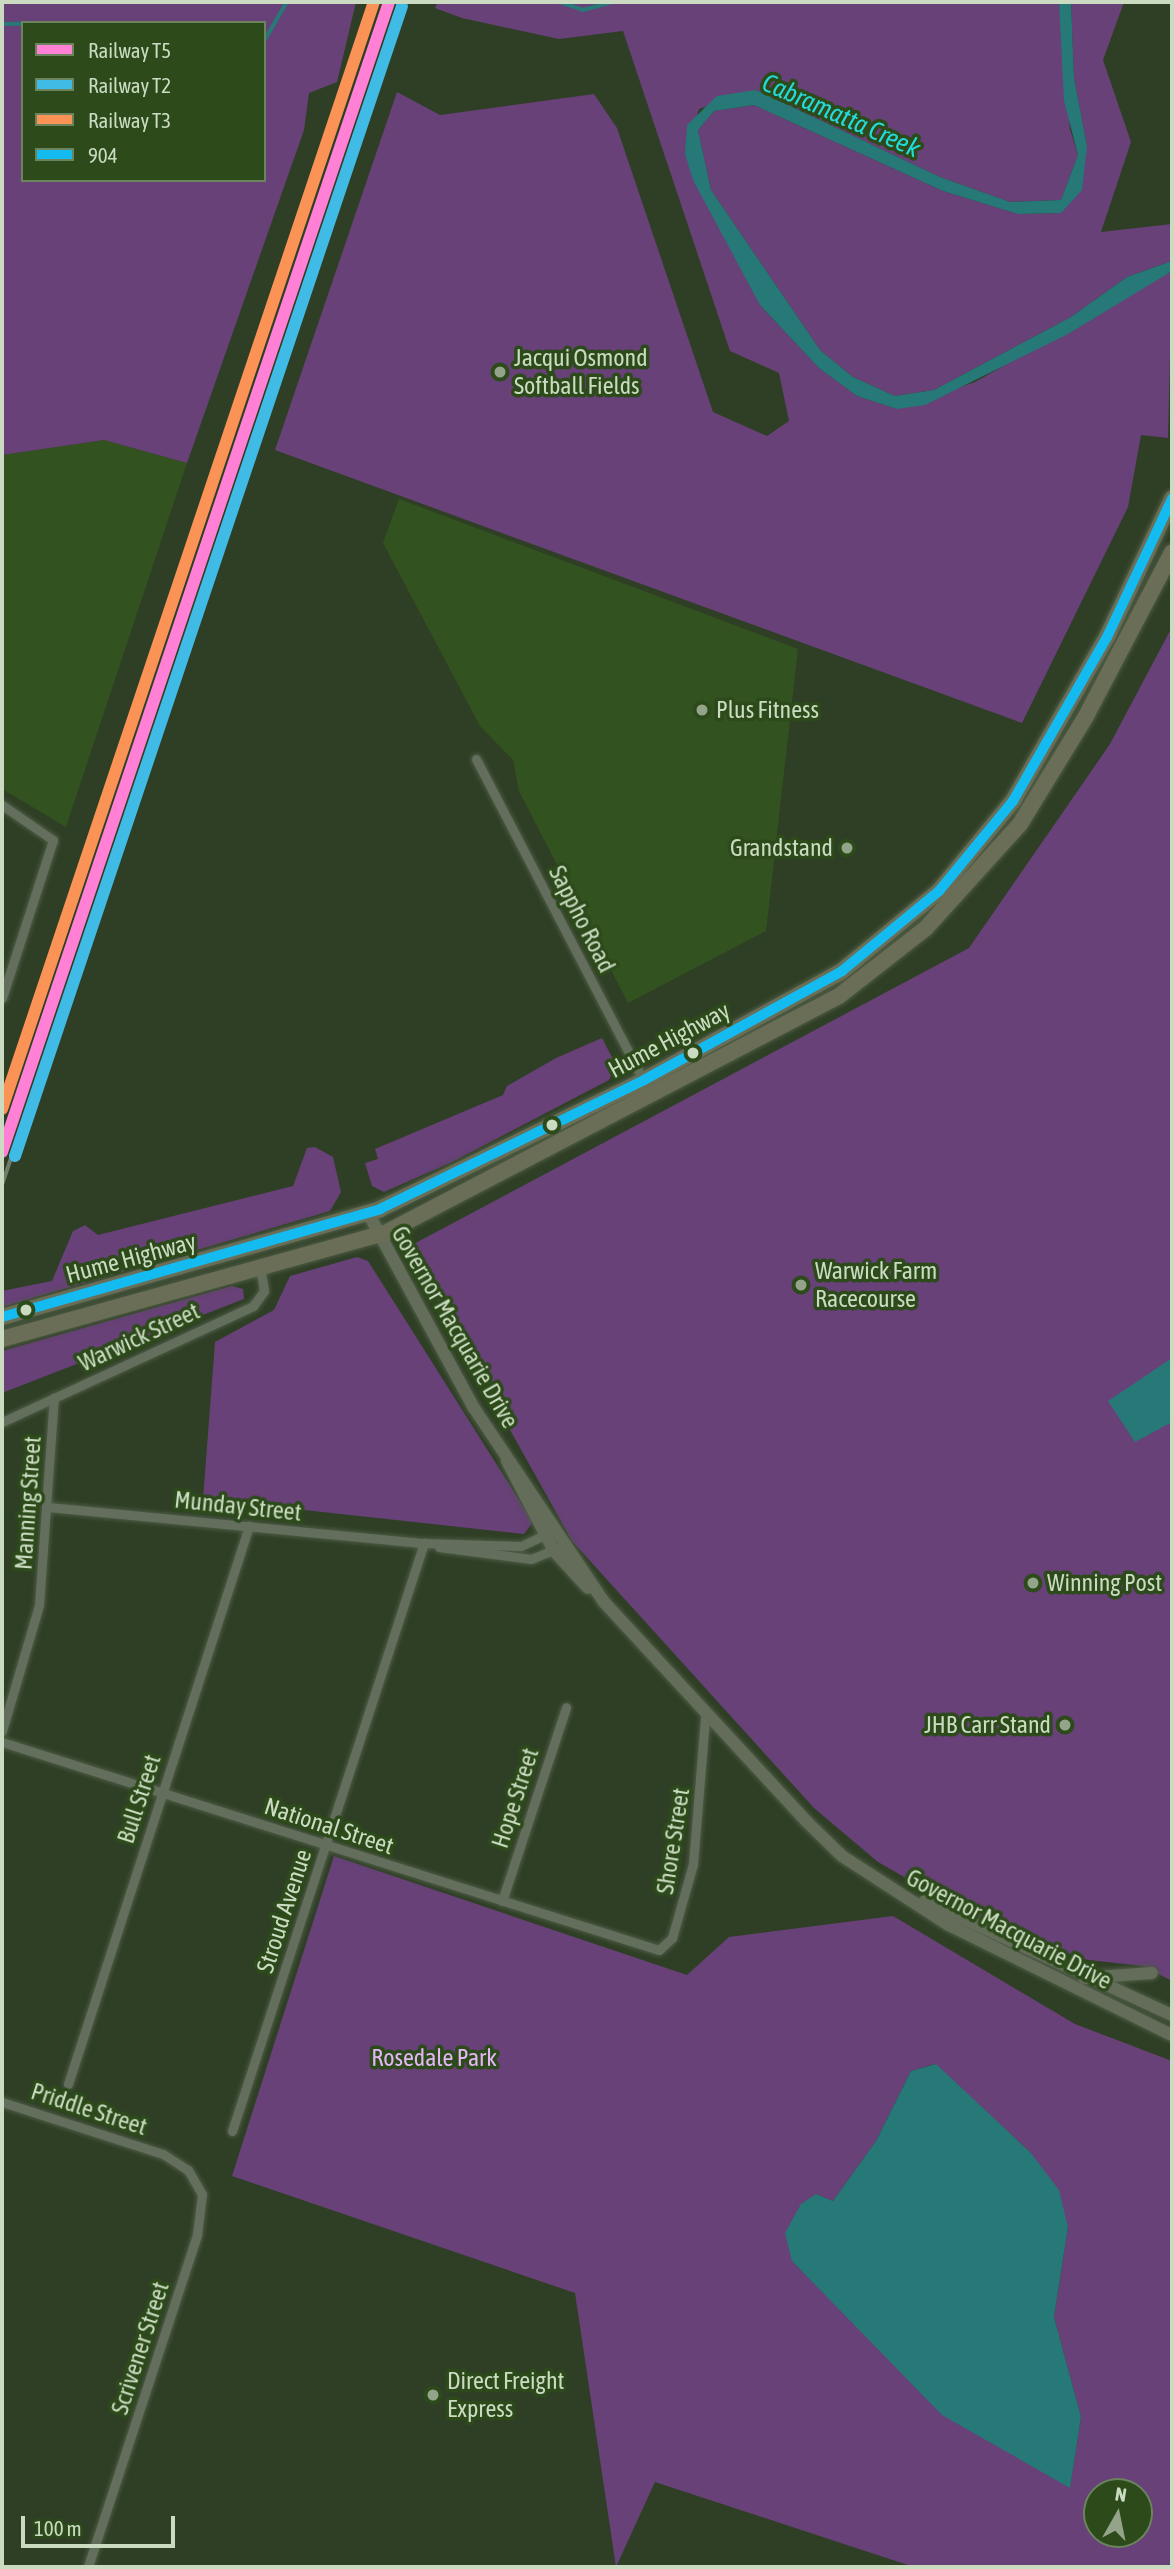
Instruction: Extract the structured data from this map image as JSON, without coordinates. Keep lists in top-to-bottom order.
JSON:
{
  "streets": {
    "highway": ["Hume Highway"],
    "main road": ["Governor Macquarie Drive"],
    "street": [
      "Sappho Road",
      "Warwick Street",
      "Manning Street",
      "Munday Street",
      "Hope Street",
      "Bull Street",
      "National Street",
      "Shore Street",
      "Stroud Avenue",
      "Priddle Street",
      "Scrivener Street"
    ]
  },
  "crossings": [
    ["Sappho Road", "Hume Highway"],
    ["Hume Highway", "Governor Macquarie Drive"],
    ["Hume Highway", "Warwick Street"],
    ["Governor Macquarie Drive", "Munday Street"],
    ["Governor Macquarie Drive", "Shore Street"],
    ["Warwick Street", "Manning Street"],
    ["Manning Street", "Munday Street"],
    ["Munday Street", "Bull Street"],
    ["Munday Street", "Stroud Avenue"],
    ["Hope Street", "National Street"],
    ["Bull Street", "National Street"],
    ["National Street", "Shore Street"],
    ["National Street", "Stroud Avenue"],
    ["Priddle Street", "Scrivener Street"]
  ],
  "water": ["Cabramatta Creek"],
  "parks": ["Rosedale Park"],
  "places": [
    "Jacqui Osmond Softball Fields",
    "Plus Fitness",
    "Grandstand",
    "Warwick Farm Racecourse",
    "Winning Post",
    "JHB Carr Stand",
    "Direct Freight Express"
  ],
  "lines": [
    "rail line T5",
    "rail line T3",
    "rail line T2",
    "transit line 904"
  ],
  "legend": [
    "Railway T5",
    "Railway T2",
    "Railway T3",
    "904"
  ],
  "scale_bar": "100 m",
  "north": "top"
}
